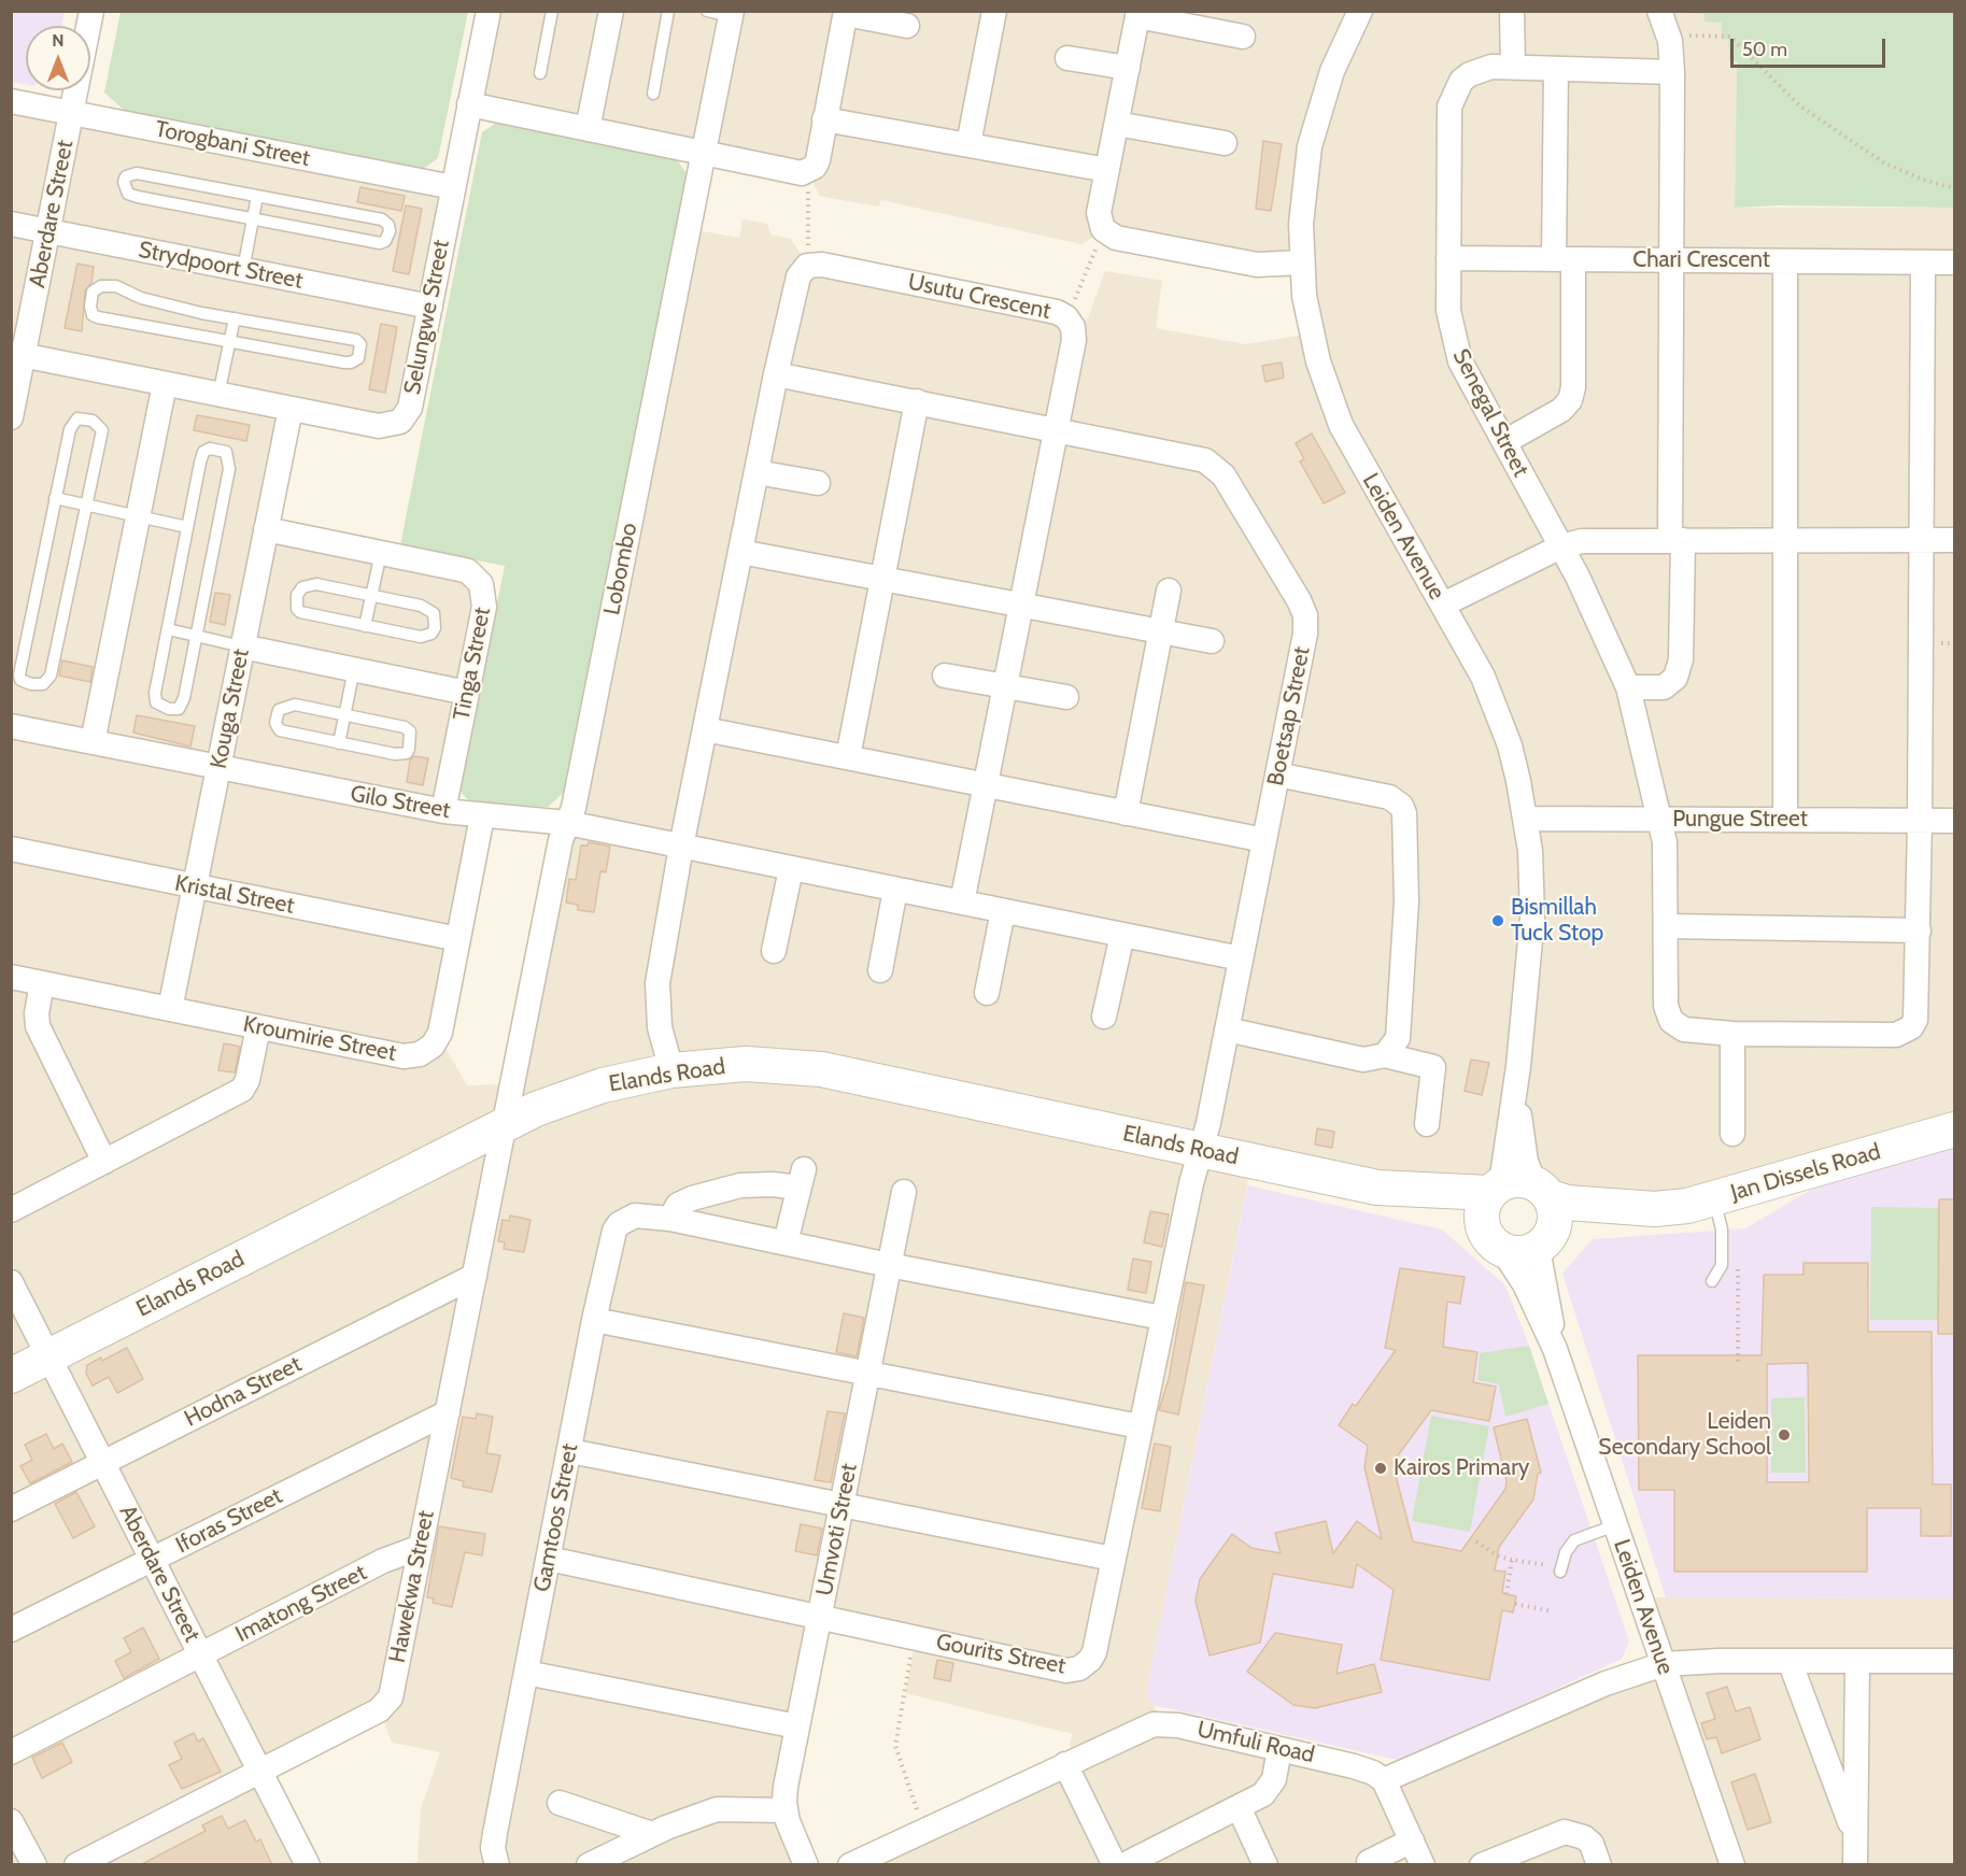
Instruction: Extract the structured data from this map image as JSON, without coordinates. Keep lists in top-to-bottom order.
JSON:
{
  "streets": {
    "street": [
      "Torogbani Street",
      "Aberdare Street",
      "Chari Crescent",
      "Strydpoort Street",
      "Usutu Crescent",
      "Selungwe Street",
      "Senegal Street",
      "Leiden Avenue",
      "Lobombo",
      "Tinga Street",
      "Kouga Street",
      "Boetsap Street",
      "Gilo Street",
      "Pungue Street",
      "Kristal Street",
      "Kroumirie Street",
      "Elands Road",
      "Jan Dissels Road",
      "Hodna Street",
      "Gamtoos Street",
      "Iforas Street",
      "Umvoti Street",
      "Hawekwa Street",
      "Imatong Street",
      "Gourits Street",
      "Umfuli Road"
    ]
  },
  "crossings": [
    ["Torogbani Street", "Aberdare Street"],
    ["Torogbani Street", "Selungwe Street"],
    ["Aberdare Street", "Strydpoort Street"],
    ["Aberdare Street", "Selungwe Street"],
    ["Aberdare Street", "Elands Road"],
    ["Aberdare Street", "Hodna Street"],
    ["Aberdare Street", "Iforas Street"],
    ["Aberdare Street", "Hawekwa Street"],
    ["Aberdare Street", "Imatong Street"],
    ["Chari Crescent", "Senegal Street"],
    ["Strydpoort Street", "Selungwe Street"],
    ["Usutu Crescent", "Boetsap Street"],
    ["Usutu Crescent", "Gilo Street"],
    ["Selungwe Street", "Kouga Street"],
    ["Senegal Street", "Pungue Street"],
    ["Leiden Avenue", "Pungue Street"],
    ["Leiden Avenue", "Elands Road"],
    ["Leiden Avenue", "Jan Dissels Road"],
    ["Lobombo", "Gilo Street"],
    ["Lobombo", "Elands Road"],
    ["Lobombo", "Hawekwa Street"],
    ["Tinga Street", "Kouga Street"],
    ["Tinga Street", "Gilo Street"],
    ["Kouga Street", "Gilo Street"],
    ["Kouga Street", "Kristal Street"],
    ["Kouga Street", "Kroumirie Street"],
    ["Boetsap Street", "Gilo Street"],
    ["Boetsap Street", "Elands Road"],
    ["Boetsap Street", "Gourits Street"],
    ["Gilo Street", "Kroumirie Street"],
    ["Kristal Street", "Kroumirie Street"],
    ["Elands Road", "Jan Dissels Road"],
    ["Elands Road", "Hawekwa Street"],
    ["Elands Road", "Gourits Street"],
    ["Hodna Street", "Hawekwa Street"],
    ["Gamtoos Street", "Umvoti Street"],
    ["Gamtoos Street", "Gourits Street"],
    ["Iforas Street", "Hawekwa Street"],
    ["Umvoti Street", "Gourits Street"],
    ["Hawekwa Street", "Imatong Street"]
  ],
  "places": ["Bismillah Tuck Stop", "Leiden Secondary School", "Kairos Primary"],
  "scale_bar": "50 m",
  "north": "top"
}
